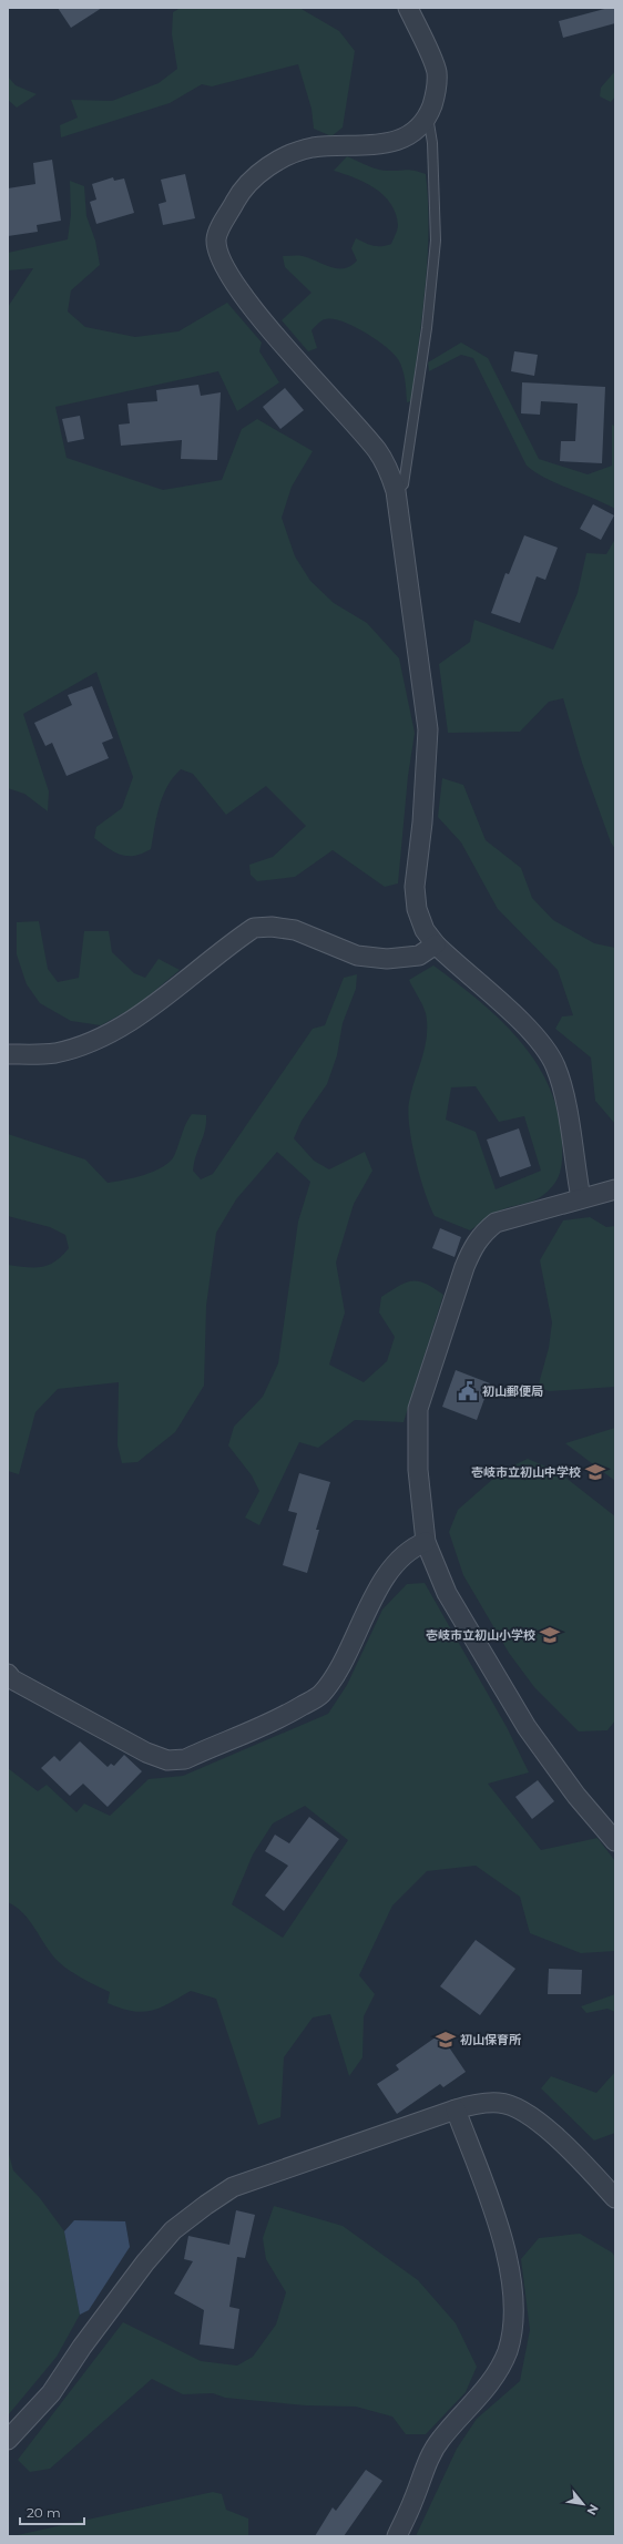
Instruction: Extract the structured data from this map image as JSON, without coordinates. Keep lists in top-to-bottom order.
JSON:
{
  "places": {
    "public building": ["初山郵便局"],
    "school or university": ["壱岐市立初山中学校", "壱岐市立初山小学校", "初山保育所"]
  },
  "scale_bar": "20 m",
  "north": "bottom right"
}
